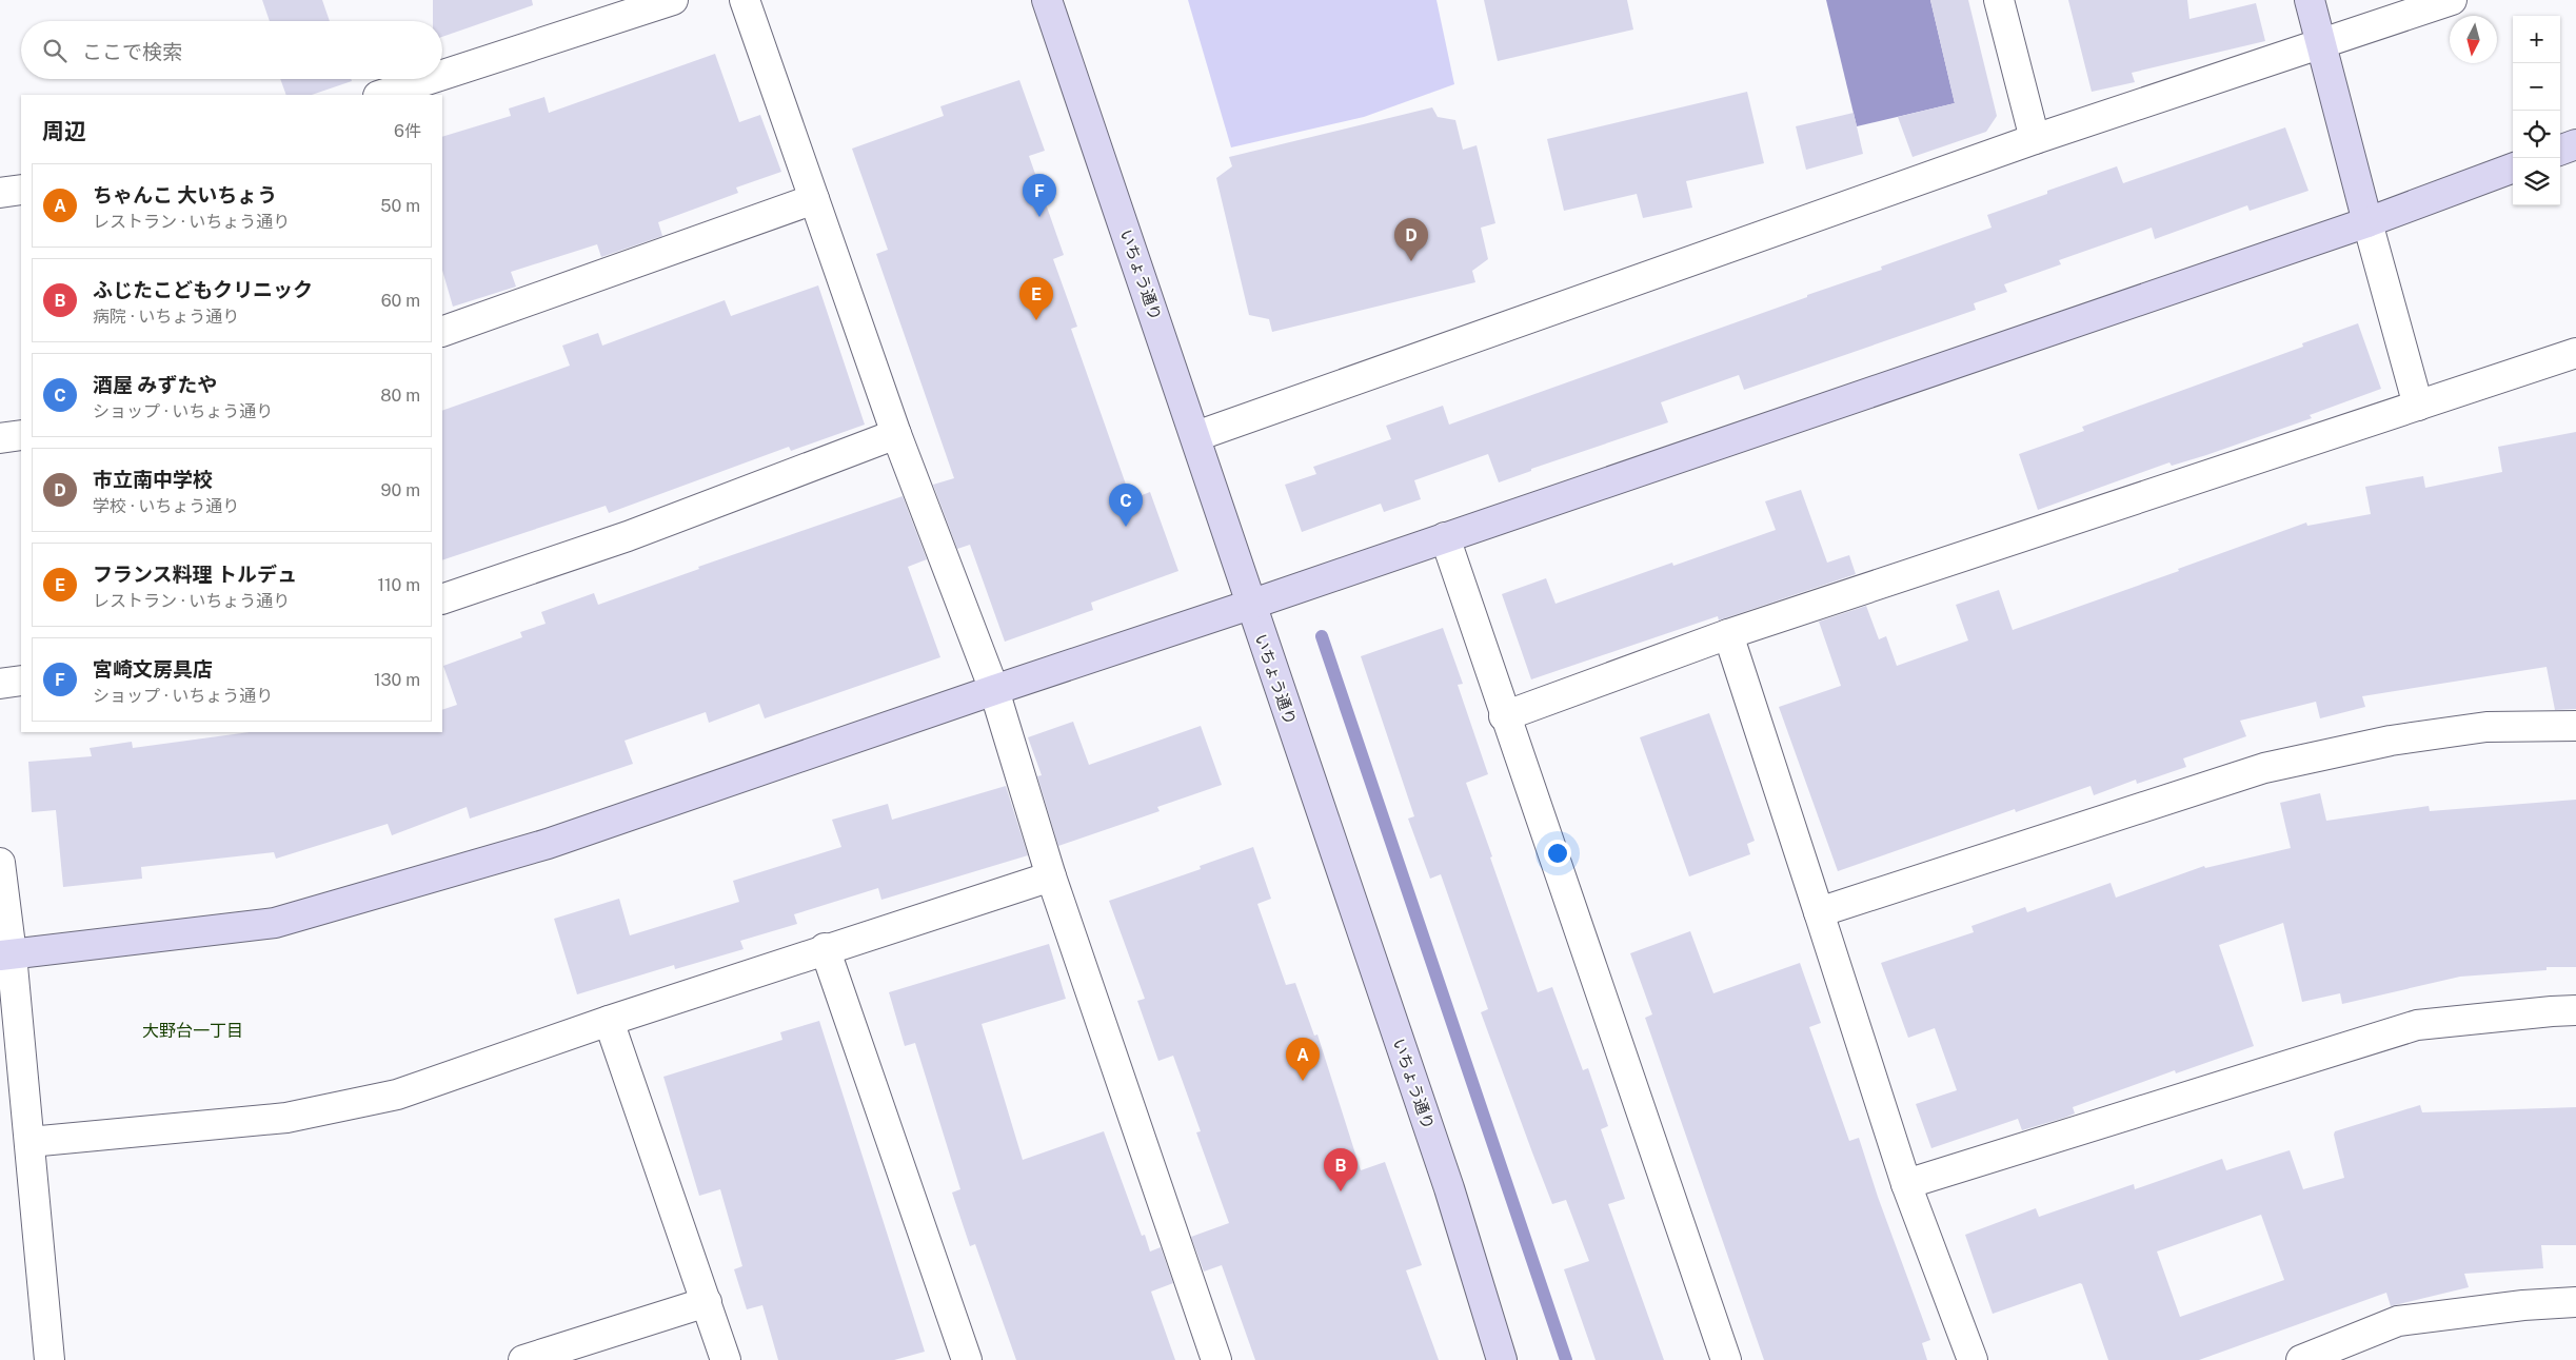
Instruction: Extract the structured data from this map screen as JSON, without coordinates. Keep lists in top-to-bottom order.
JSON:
{
  "streets": {
    "street": ["いちょう通り"]
  },
  "districts": ["大野台一丁目"],
  "north": "bottom",
  "page": {
    "map_buttons": ["+", "−"],
    "search": "ここで検索",
    "heading": ["周辺", "6件"],
    "list": [
      {
        "mark": "A",
        "name": "ちゃんこ 大いちょう",
        "note": "レストラン · いちょう通り",
        "value": "50 m"
      },
      {
        "mark": "B",
        "name": "ふじたこどもクリニック",
        "note": "病院 · いちょう通り",
        "value": "60 m"
      },
      {
        "mark": "C",
        "name": "酒屋 みずたや",
        "note": "ショップ · いちょう通り",
        "value": "80 m"
      },
      {
        "mark": "D",
        "name": "市立南中学校",
        "note": "学校 · いちょう通り",
        "value": "90 m"
      },
      {
        "mark": "E",
        "name": "フランス料理 トルデュ",
        "note": "レストラン · いちょう通り",
        "value": "110 m"
      },
      {
        "mark": "F",
        "name": "宮崎文房具店",
        "note": "ショップ · いちょう通り",
        "value": "130 m"
      }
    ],
    "pins": [
      "F",
      "D",
      "E",
      "C",
      "A",
      "B"
    ]
  }
}
